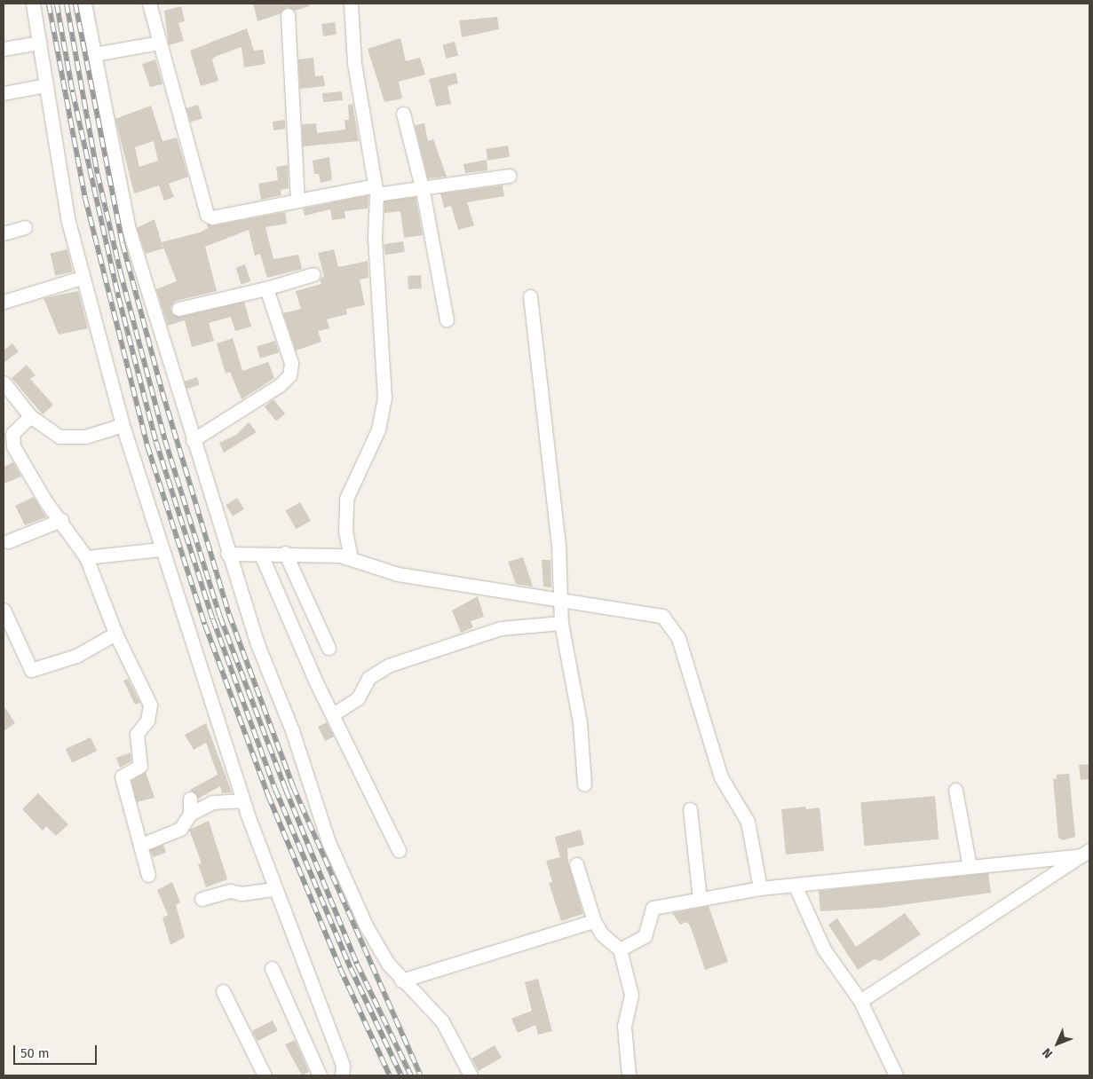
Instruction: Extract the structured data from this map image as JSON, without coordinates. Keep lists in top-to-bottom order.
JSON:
{
  "scale_bar": "50 m",
  "north": "bottom left"
}
